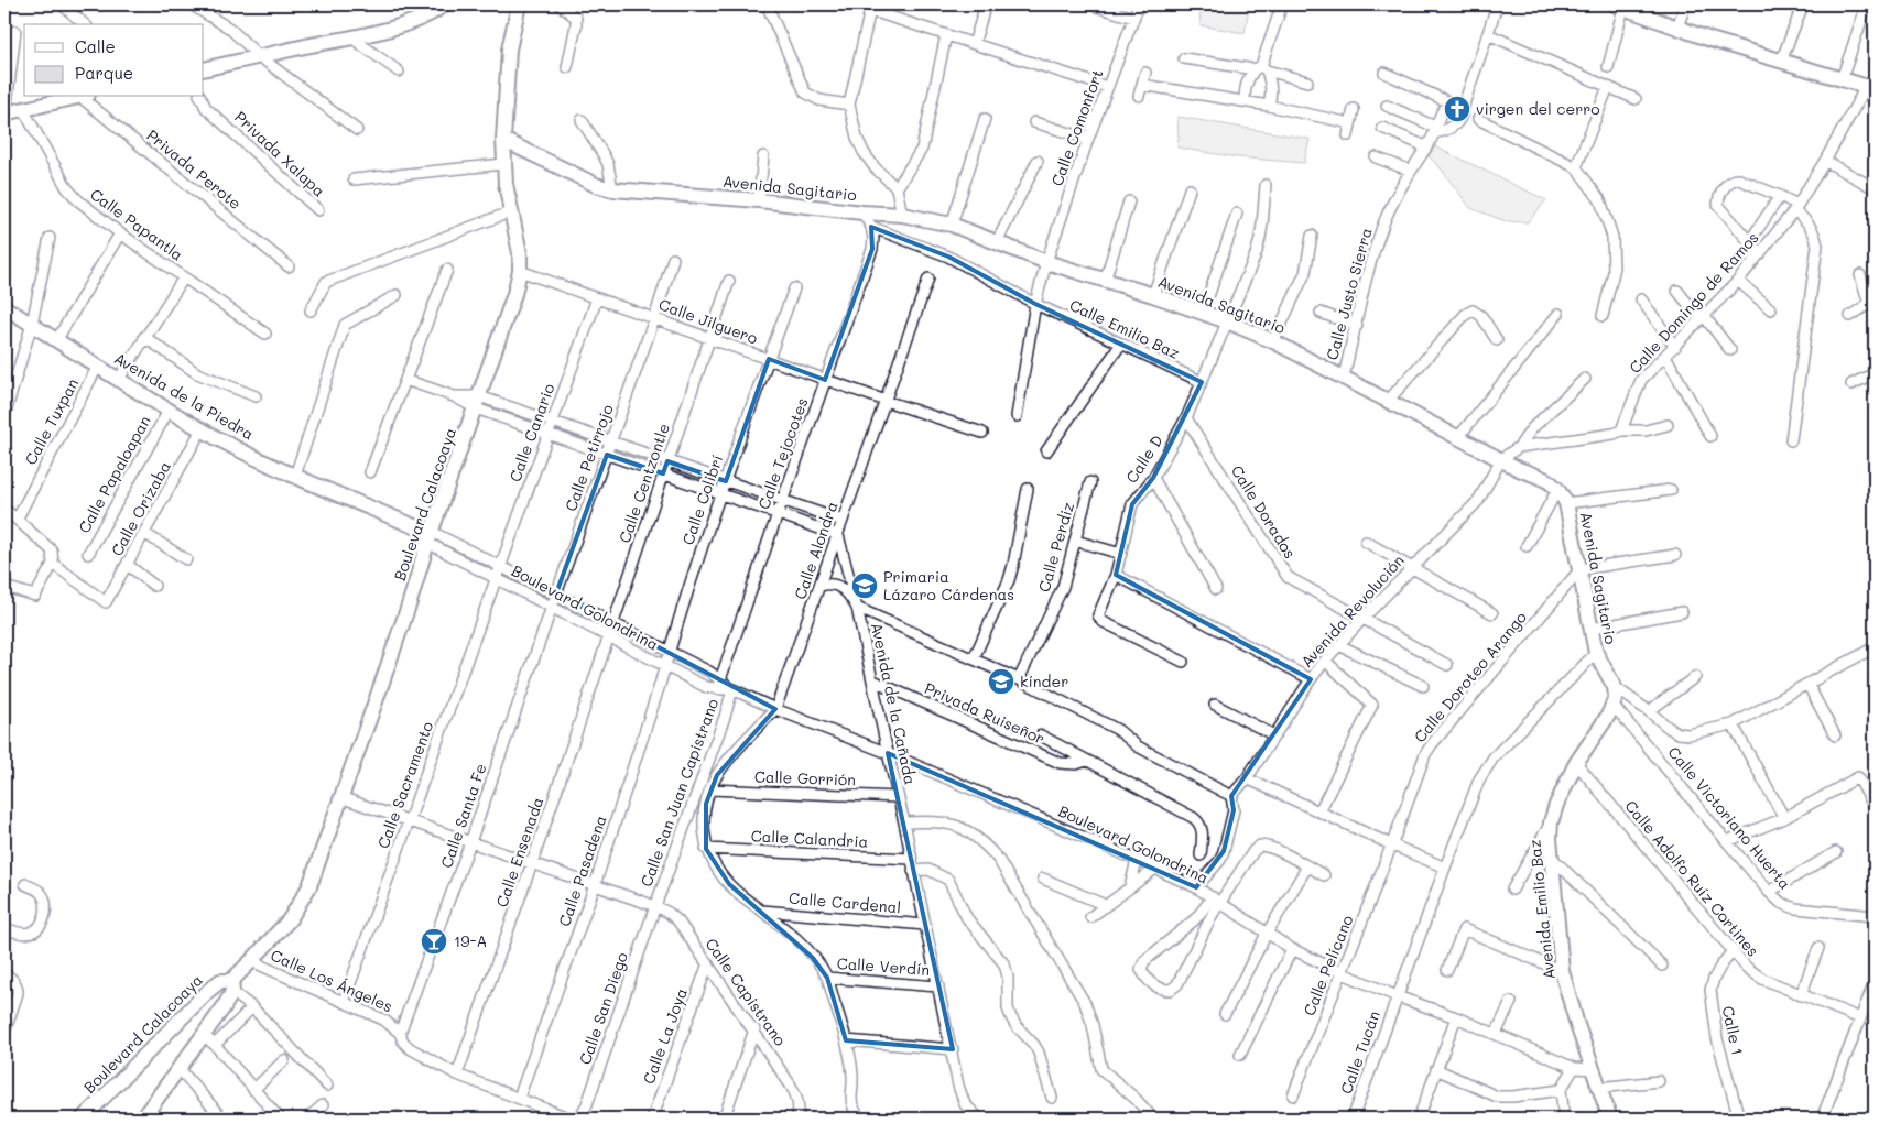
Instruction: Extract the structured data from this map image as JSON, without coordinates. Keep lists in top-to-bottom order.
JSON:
{
  "streets": {
    "street": [
      "Calle Comonfort",
      "Privada Xalapa",
      "Privada Perote",
      "Avenida Sagitario",
      "Calle Papantla",
      "Calle Justo Sierra",
      "Calle Domingo de Ramos",
      "Calle Jilguero",
      "Calle Emilio Baz",
      "Avenida de la Piedra",
      "Calle Tuxpan",
      "Calle Canario",
      "Calle Tejocotes",
      "Calle Petirrojo",
      "Calle D",
      "Calle Papaloapan",
      "Calle Centzontle",
      "Calle Colibrí",
      "Boulevard Calacoaya",
      "Calle Orizaba",
      "Calle Dorados",
      "Calle Perdiz",
      "Calle Alondra",
      "Boulevard Golondrina",
      "Avenida Revolución",
      "Calle Doroteo Arango",
      "Avenida de la Cañada",
      "Privada Ruiseñor",
      "Calle Gorrión",
      "Calle Sacramento",
      "Calle San Juan Capistrano",
      "Calle Santa Fe",
      "Calle Victoriano Huerta",
      "Calle Calandria",
      "Calle Ensenada",
      "Calle Pasadena",
      "Calle Adolfo Ruíz Cortines",
      "Calle Cardenal",
      "Avenida Emilio Baz",
      "Calle Pelícano",
      "Calle Verdín",
      "Calle Los Ángeles",
      "Calle Capistrano",
      "Calle San Diego",
      "Calle 1",
      "Calle La Joya",
      "Calle Tucán"
    ]
  },
  "crossings": [
    ["Calle Comonfort", "Avenida Sagitario"],
    ["Calle Comonfort", "Calle Emilio Baz"],
    ["Avenida Sagitario", "Calle Justo Sierra"],
    ["Avenida Sagitario", "Calle D"],
    ["Avenida Sagitario", "Boulevard Calacoaya"],
    ["Avenida Sagitario", "Avenida Revolución"],
    ["Avenida Sagitario", "Calle Doroteo Arango"],
    ["Avenida Sagitario", "Calle Tucán"],
    ["Calle Jilguero", "Calle Canario"],
    ["Calle Jilguero", "Calle Tejocotes"],
    ["Calle Jilguero", "Calle Petirrojo"],
    ["Calle Jilguero", "Calle Centzontle"],
    ["Calle Jilguero", "Calle Colibrí"],
    ["Calle Jilguero", "Boulevard Calacoaya"],
    ["Calle Jilguero", "Calle Alondra"],
    ["Calle Emilio Baz", "Calle Tejocotes"],
    ["Calle Emilio Baz", "Calle D"],
    ["Avenida de la Piedra", "Calle Tuxpan"],
    ["Avenida de la Piedra", "Calle Papaloapan"],
    ["Avenida de la Piedra", "Boulevard Calacoaya"],
    ["Avenida de la Piedra", "Calle Orizaba"],
    ["Avenida de la Piedra", "Boulevard Golondrina"],
    ["Calle Canario", "Boulevard Golondrina"],
    ["Calle Canario", "Calle Sacramento"],
    ["Calle Tejocotes", "Boulevard Golondrina"],
    ["Calle Petirrojo", "Boulevard Golondrina"],
    ["Calle Petirrojo", "Calle Santa Fe"],
    ["Calle D", "Calle Dorados"],
    ["Calle Centzontle", "Boulevard Golondrina"],
    ["Calle Centzontle", "Calle Ensenada"],
    ["Calle Colibrí", "Boulevard Golondrina"],
    ["Calle Colibrí", "Calle Pasadena"],
    ["Boulevard Calacoaya", "Boulevard Golondrina"],
    ["Boulevard Calacoaya", "Calle Los Ángeles"],
    ["Boulevard Calacoaya", "Calle Capistrano"],
    ["Calle Dorados", "Avenida Revolución"],
    ["Calle Alondra", "Boulevard Golondrina"],
    ["Calle Alondra", "Avenida de la Cañada"],
    ["Boulevard Golondrina", "Avenida de la Cañada"],
    ["Boulevard Golondrina", "Calle Sacramento"],
    ["Boulevard Golondrina", "Calle San Juan Capistrano"],
    ["Boulevard Golondrina", "Calle Santa Fe"],
    ["Boulevard Golondrina", "Calle Ensenada"],
    ["Boulevard Golondrina", "Calle Pasadena"],
    ["Boulevard Golondrina", "Calle Pelícano"],
    ["Boulevard Golondrina", "Calle Tucán"],
    ["Calle Doroteo Arango", "Calle Pelícano"],
    ["Avenida de la Cañada", "Privada Ruiseñor"],
    ["Avenida de la Cañada", "Calle Gorrión"],
    ["Avenida de la Cañada", "Calle Calandria"],
    ["Avenida de la Cañada", "Calle Cardenal"],
    ["Avenida de la Cañada", "Calle Verdín"],
    ["Calle Sacramento", "Calle Los Ángeles"],
    ["Calle Sacramento", "Calle Capistrano"],
    ["Calle San Juan Capistrano", "Calle Capistrano"],
    ["Calle San Juan Capistrano", "Calle San Diego"],
    ["Calle Santa Fe", "Calle Los Ángeles"],
    ["Calle Santa Fe", "Calle Capistrano"],
    ["Calle Ensenada", "Calle Los Ángeles"],
    ["Calle Ensenada", "Calle Capistrano"],
    ["Calle Pasadena", "Calle Los Ángeles"],
    ["Calle Pasadena", "Calle Capistrano"],
    ["Calle Adolfo Ruíz Cortines", "Calle 1"],
    ["Calle Los Ángeles", "Calle San Diego"],
    ["Calle Capistrano", "Calle San Diego"],
    ["Calle Capistrano", "Calle La Joya"]
  ],
  "places": {
    "church": ["virgen del cerro"],
    "school or university": ["Primaria Lázaro Cárdenas", "kínder"],
    "bar": ["19-A"]
  },
  "legend": ["Calle", "Parque"]
}
